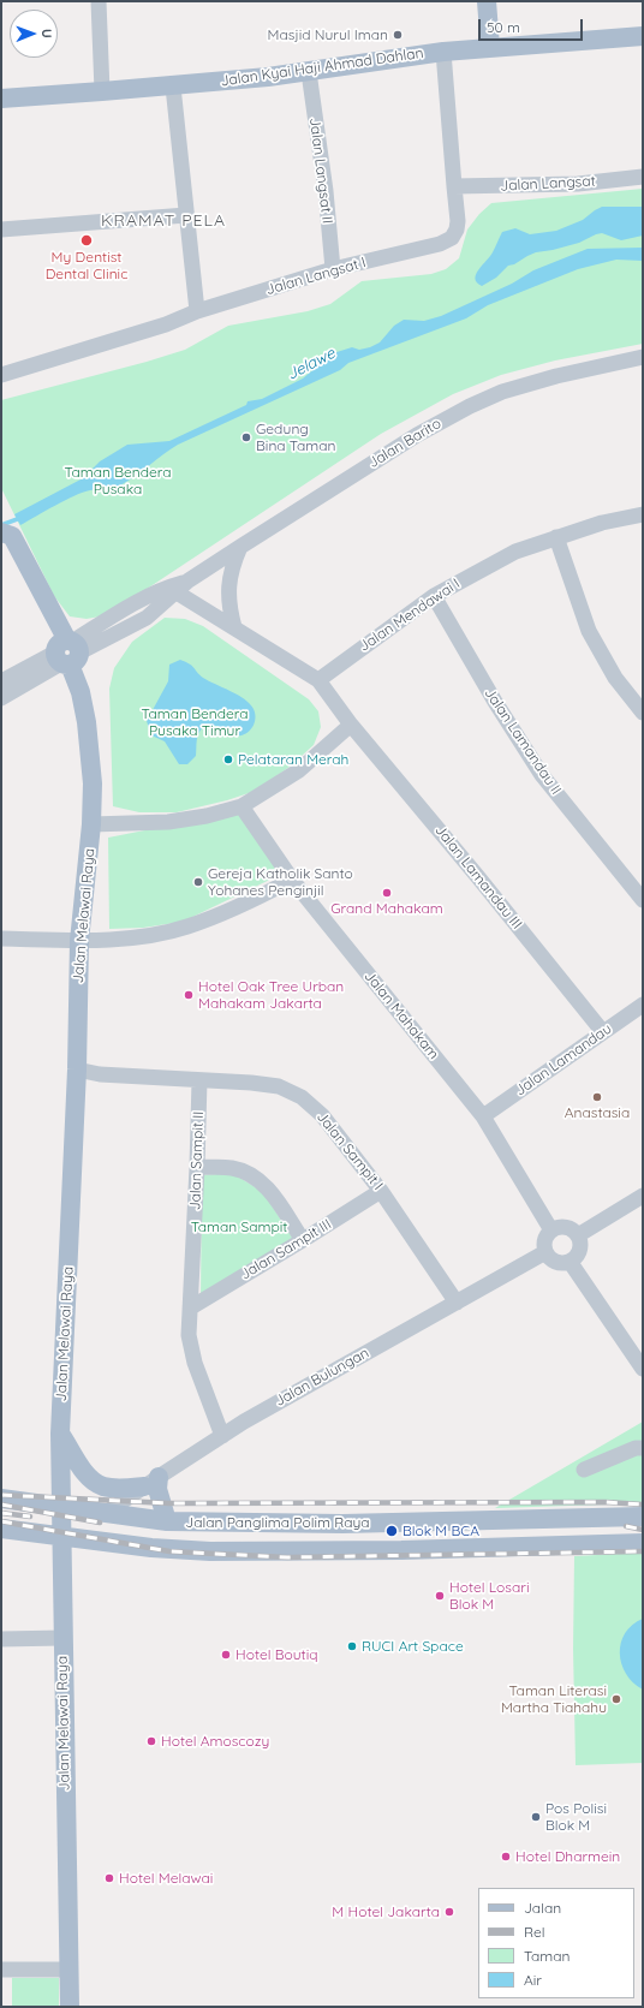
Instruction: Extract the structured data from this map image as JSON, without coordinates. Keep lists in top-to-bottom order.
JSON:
{
  "streets": {
    "main road": ["Jalan Kyai Haji Ahmad Dahlan", "Jalan Melawai Raya", "Jalan Panglima Polim Raya"],
    "street": [
      "Jalan Langsat II",
      "Jalan Langsat",
      "Jalan Langsat I",
      "Jalan Barito",
      "Jalan Mendawai I",
      "Jalan Lamandau II",
      "Jalan Lamandau III",
      "Jalan Mahakam",
      "Jalan Lamandau",
      "Jalan Sampit I",
      "Jalan Sampit II",
      "Jalan Sampit III",
      "Jalan Bulungan"
    ]
  },
  "crossings": [
    ["Jalan Kyai Haji Ahmad Dahlan", "Jalan Langsat II"],
    ["Jalan Kyai Haji Ahmad Dahlan", "Jalan Langsat I"],
    ["Jalan Langsat II", "Jalan Langsat I"],
    ["Jalan Langsat", "Jalan Langsat I"],
    ["Jalan Barito", "Jalan Melawai Raya"],
    ["Jalan Mendawai I", "Jalan Lamandau II"],
    ["Jalan Lamandau III", "Jalan Lamandau"],
    ["Jalan Melawai Raya", "Jalan Sampit I"],
    ["Jalan Melawai Raya", "Jalan Panglima Polim Raya"],
    ["Jalan Mahakam", "Jalan Lamandau"],
    ["Jalan Mahakam", "Jalan Bulungan"],
    ["Jalan Sampit I", "Jalan Sampit II"],
    ["Jalan Sampit I", "Jalan Sampit III"],
    ["Jalan Sampit I", "Jalan Bulungan"],
    ["Jalan Sampit II", "Jalan Sampit III"],
    ["Jalan Sampit II", "Jalan Bulungan"],
    ["Jalan Bulungan", "Jalan Panglima Polim Raya"]
  ],
  "districts": ["KRAMAT PELA"],
  "water": ["Jelawe"],
  "parks": ["Taman Bendera Pusaka", "Taman Bendera Pusaka Timur", "Taman Sampit"],
  "places": [
    "Masjid Nurul Iman",
    "My Dentist Dental Clinic",
    "Gedung Bina Taman",
    "Pelataran Merah",
    "Gereja Katholik Santo Yohanes Penginjil",
    "Grand Mahakam",
    "Hotel Oak Tree Urban Mahakam Jakarta",
    "Anastasia",
    "Blok M BCA",
    "Hotel Losari Blok M",
    "RUCI Art Space",
    "Hotel Boutiq",
    "Taman Literasi Martha Tiahahu",
    "Hotel Amoscozy",
    "Pos Polisi Blok M",
    "Hotel Dharmein",
    "Hotel Melawai",
    "M Hotel Jakarta"
  ],
  "legend": [
    "Jalan",
    "Rel",
    "Taman",
    "Air"
  ],
  "scale_bar": "50 m",
  "north": "right"
}
